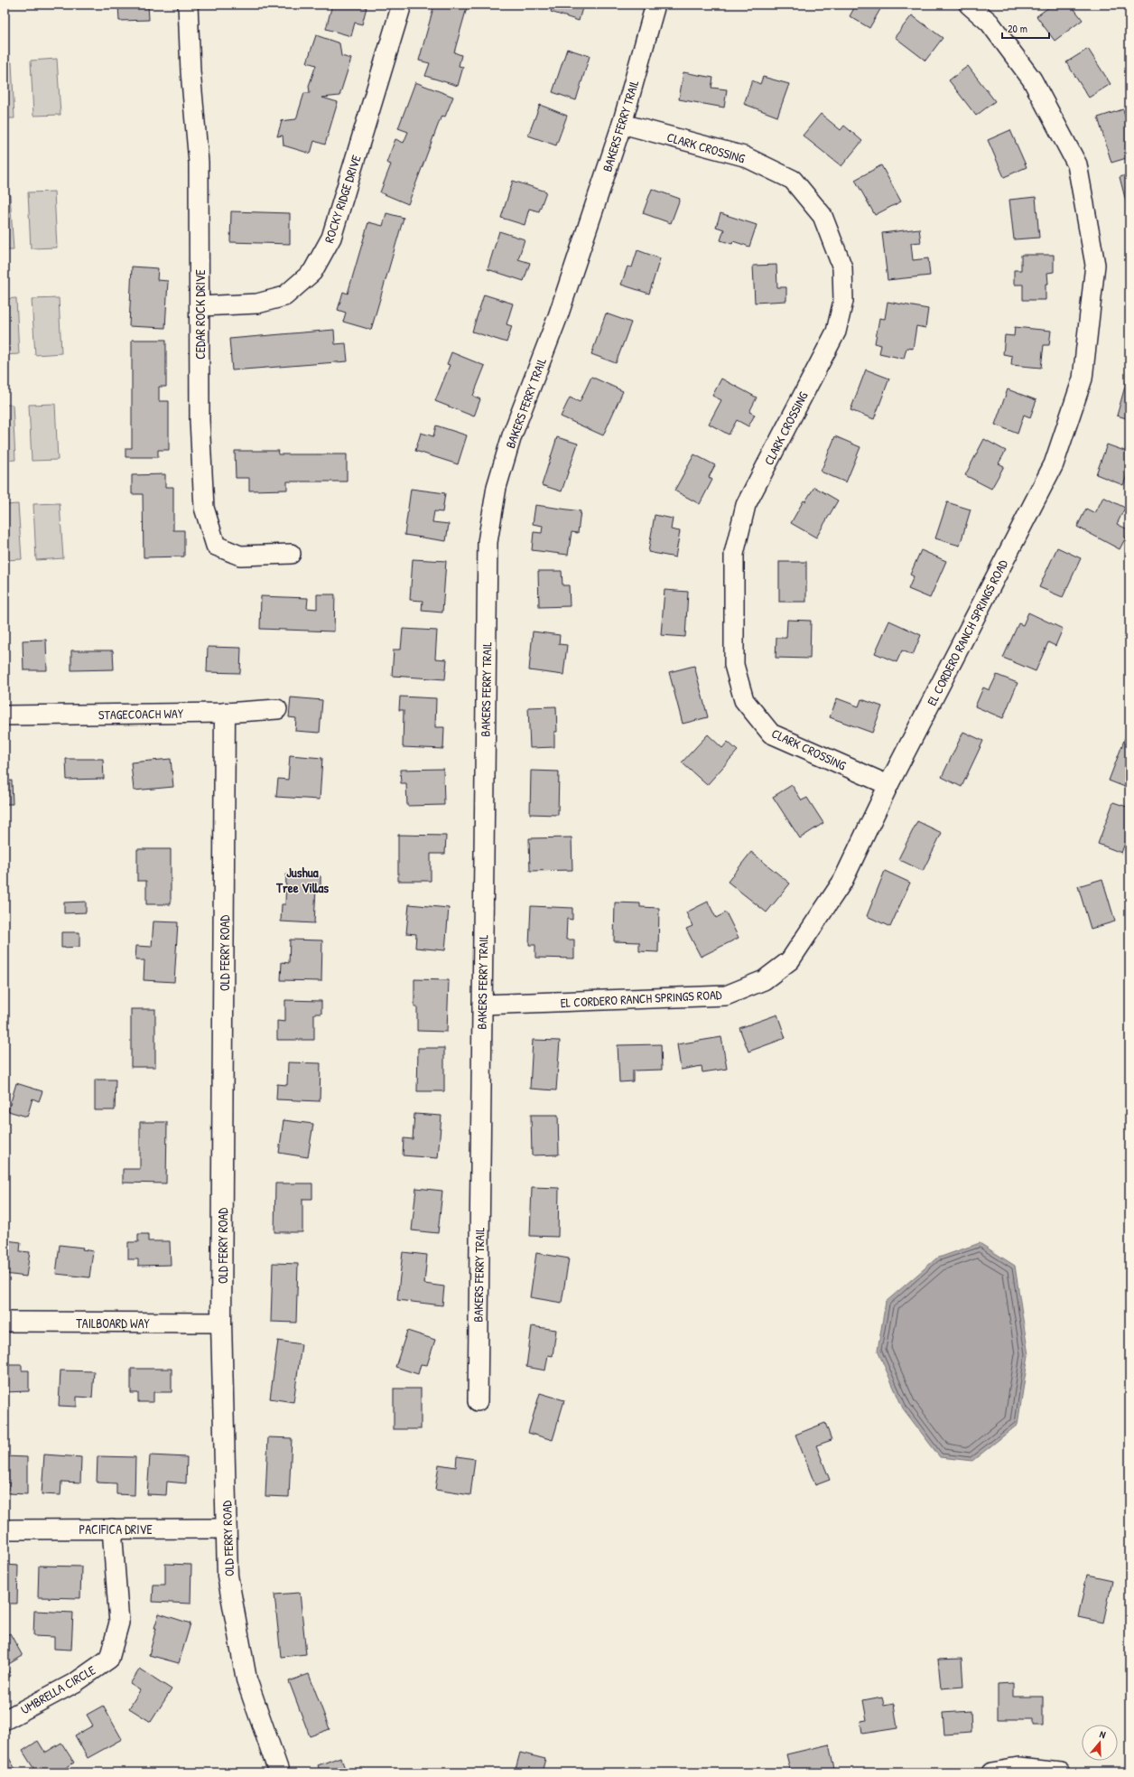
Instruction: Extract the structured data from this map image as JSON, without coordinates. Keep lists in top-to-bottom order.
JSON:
{
  "streets": {
    "street": [
      "BAKERS FERRY TRAIL",
      "CLARK CROSSING",
      "ROCKY RIDGE DRIVE",
      "CEDAR ROCK DRIVE",
      "EL CORDERO RANCH SPRINGS ROAD",
      "STAGECOACH WAY",
      "OLD FERRY ROAD",
      "TAILBOARD WAY",
      "PACIFICA DRIVE",
      "UMBRELLA CIRCLE"
    ]
  },
  "crossings": [
    ["BAKERS FERRY TRAIL", "CLARK CROSSING"],
    ["BAKERS FERRY TRAIL", "EL CORDERO RANCH SPRINGS ROAD"],
    ["CLARK CROSSING", "EL CORDERO RANCH SPRINGS ROAD"],
    ["ROCKY RIDGE DRIVE", "CEDAR ROCK DRIVE"],
    ["STAGECOACH WAY", "OLD FERRY ROAD"],
    ["OLD FERRY ROAD", "TAILBOARD WAY"],
    ["OLD FERRY ROAD", "PACIFICA DRIVE"],
    ["PACIFICA DRIVE", "UMBRELLA CIRCLE"]
  ],
  "districts": ["Jushua Tree Villas"],
  "scale_bar": "20 m",
  "north": "top"
}
